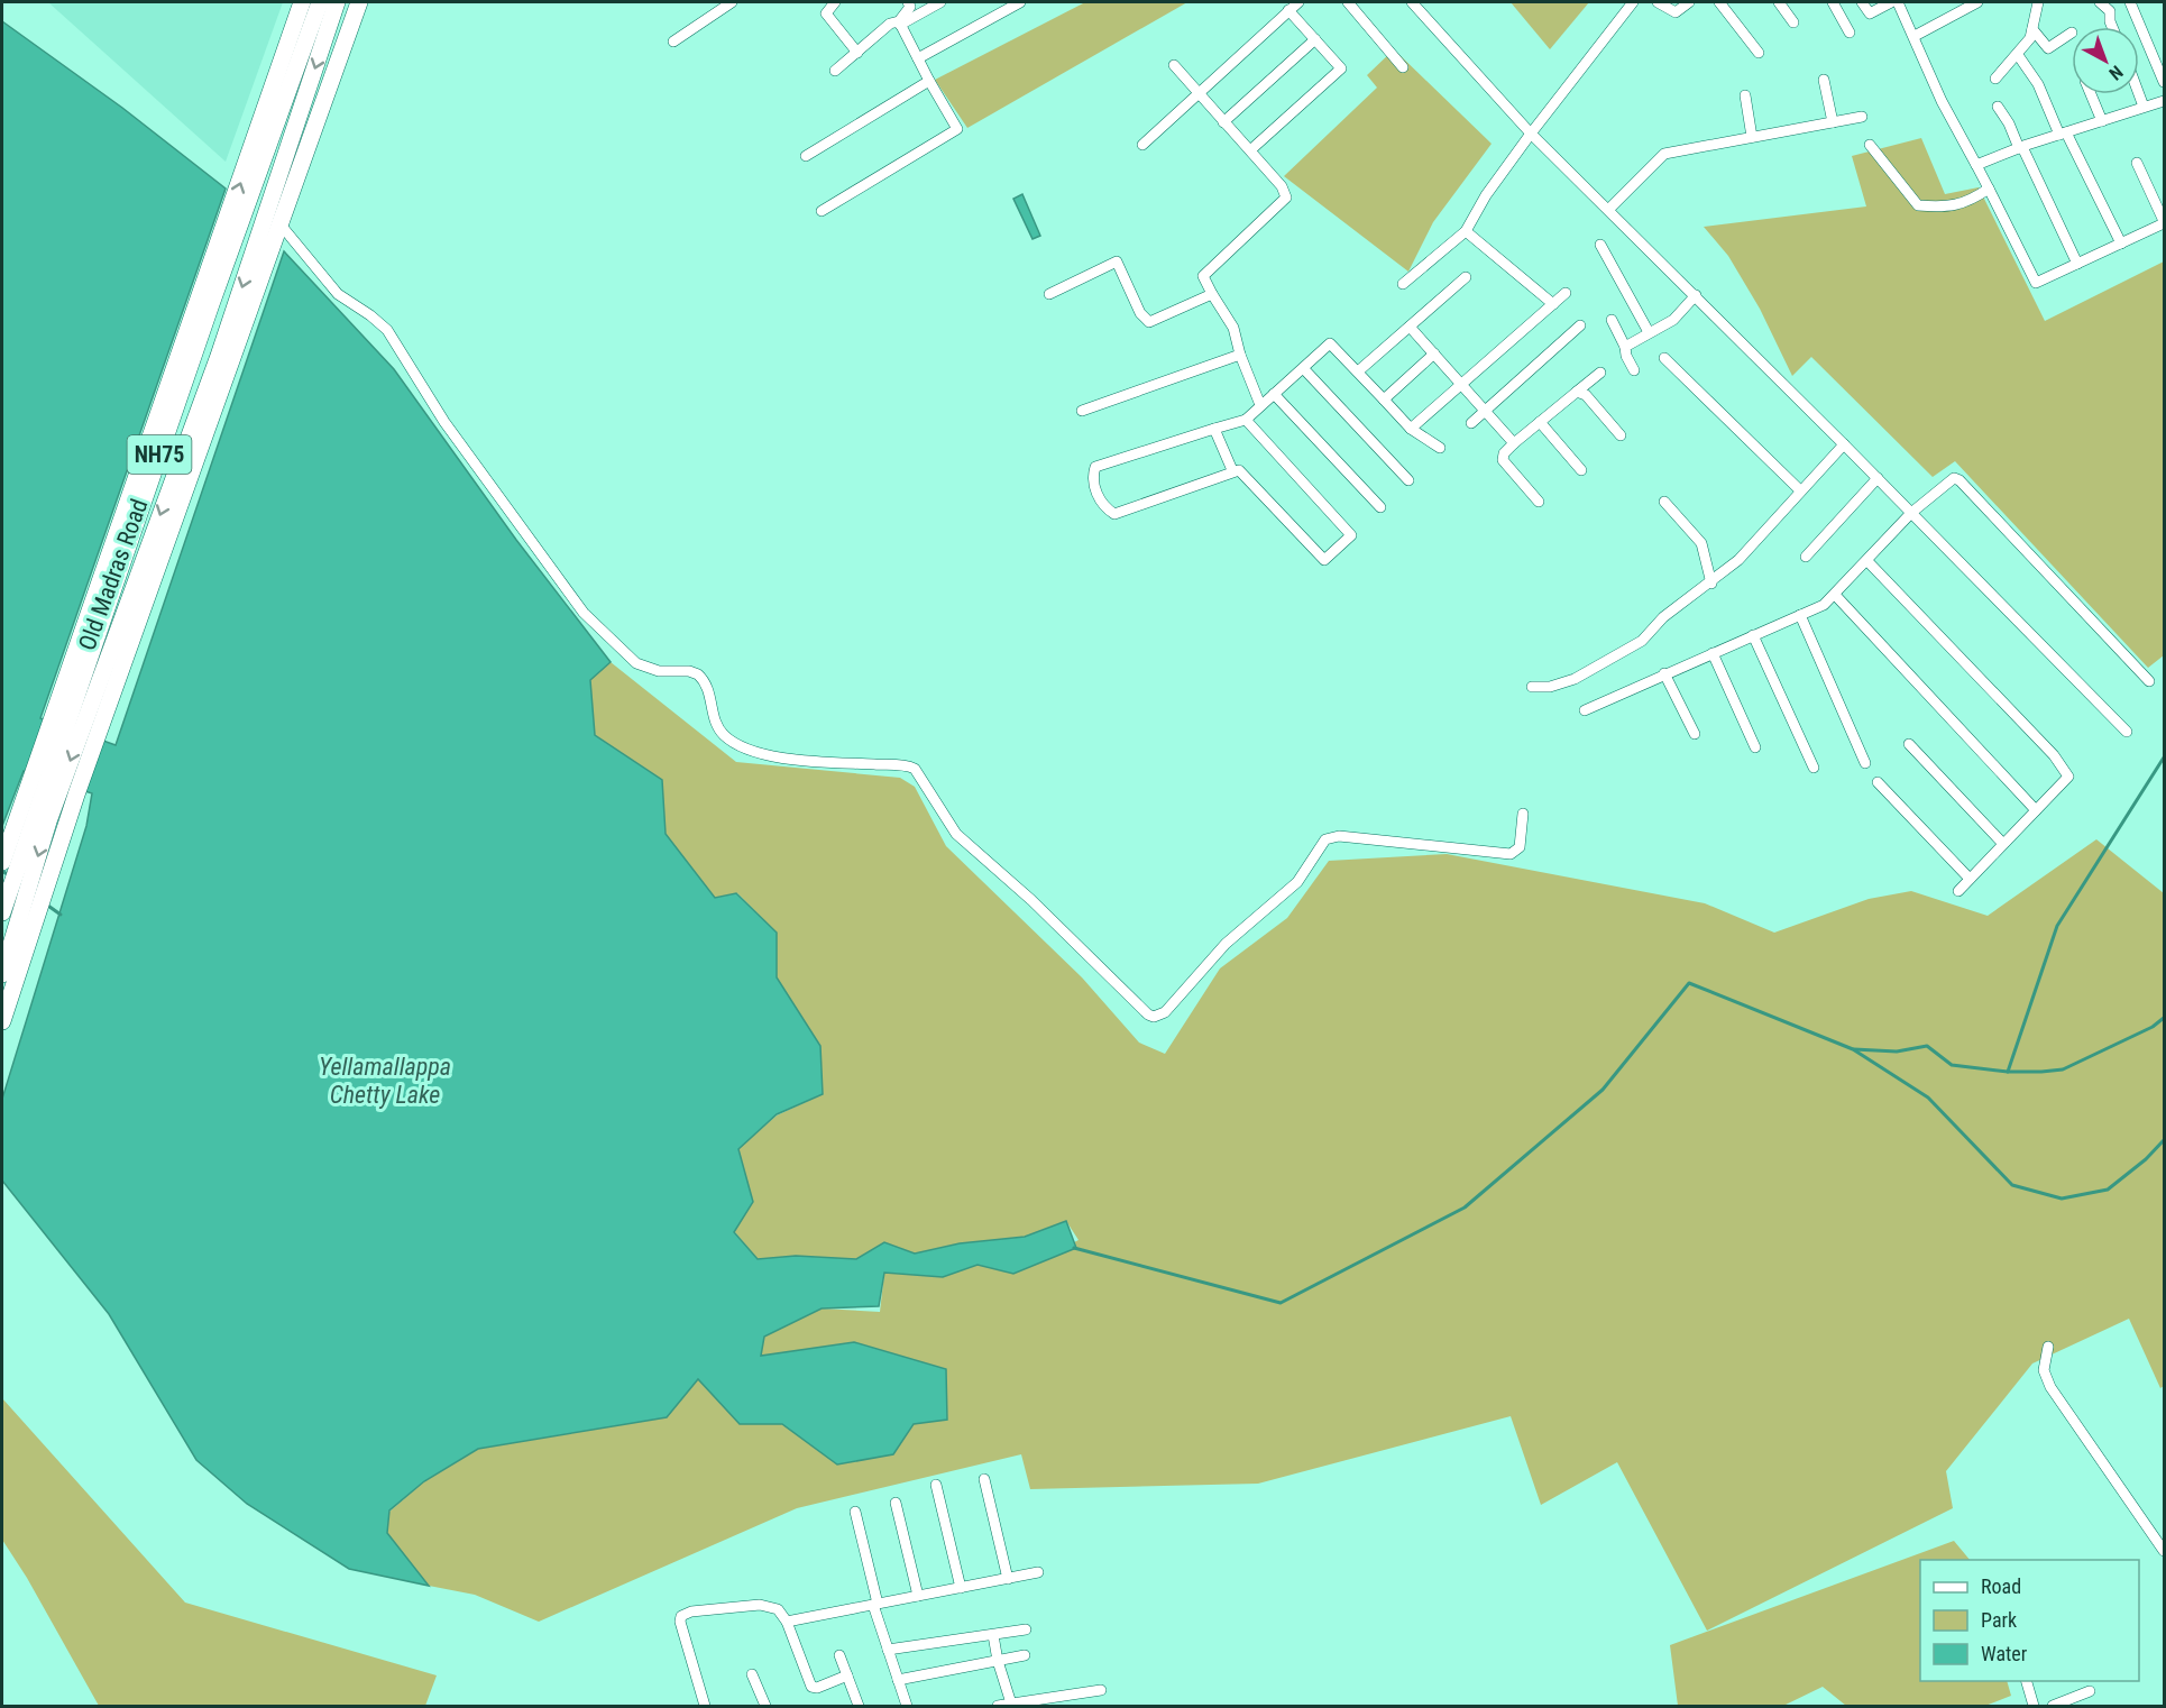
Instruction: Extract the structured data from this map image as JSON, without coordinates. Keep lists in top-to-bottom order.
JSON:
{
  "streets": {
    "main road": ["NH75", "Old Madras Road"]
  },
  "water": ["Yellamallappa Chetty Lake"],
  "legend": ["Road", "Park", "Water"],
  "north": "bottom right"
}
